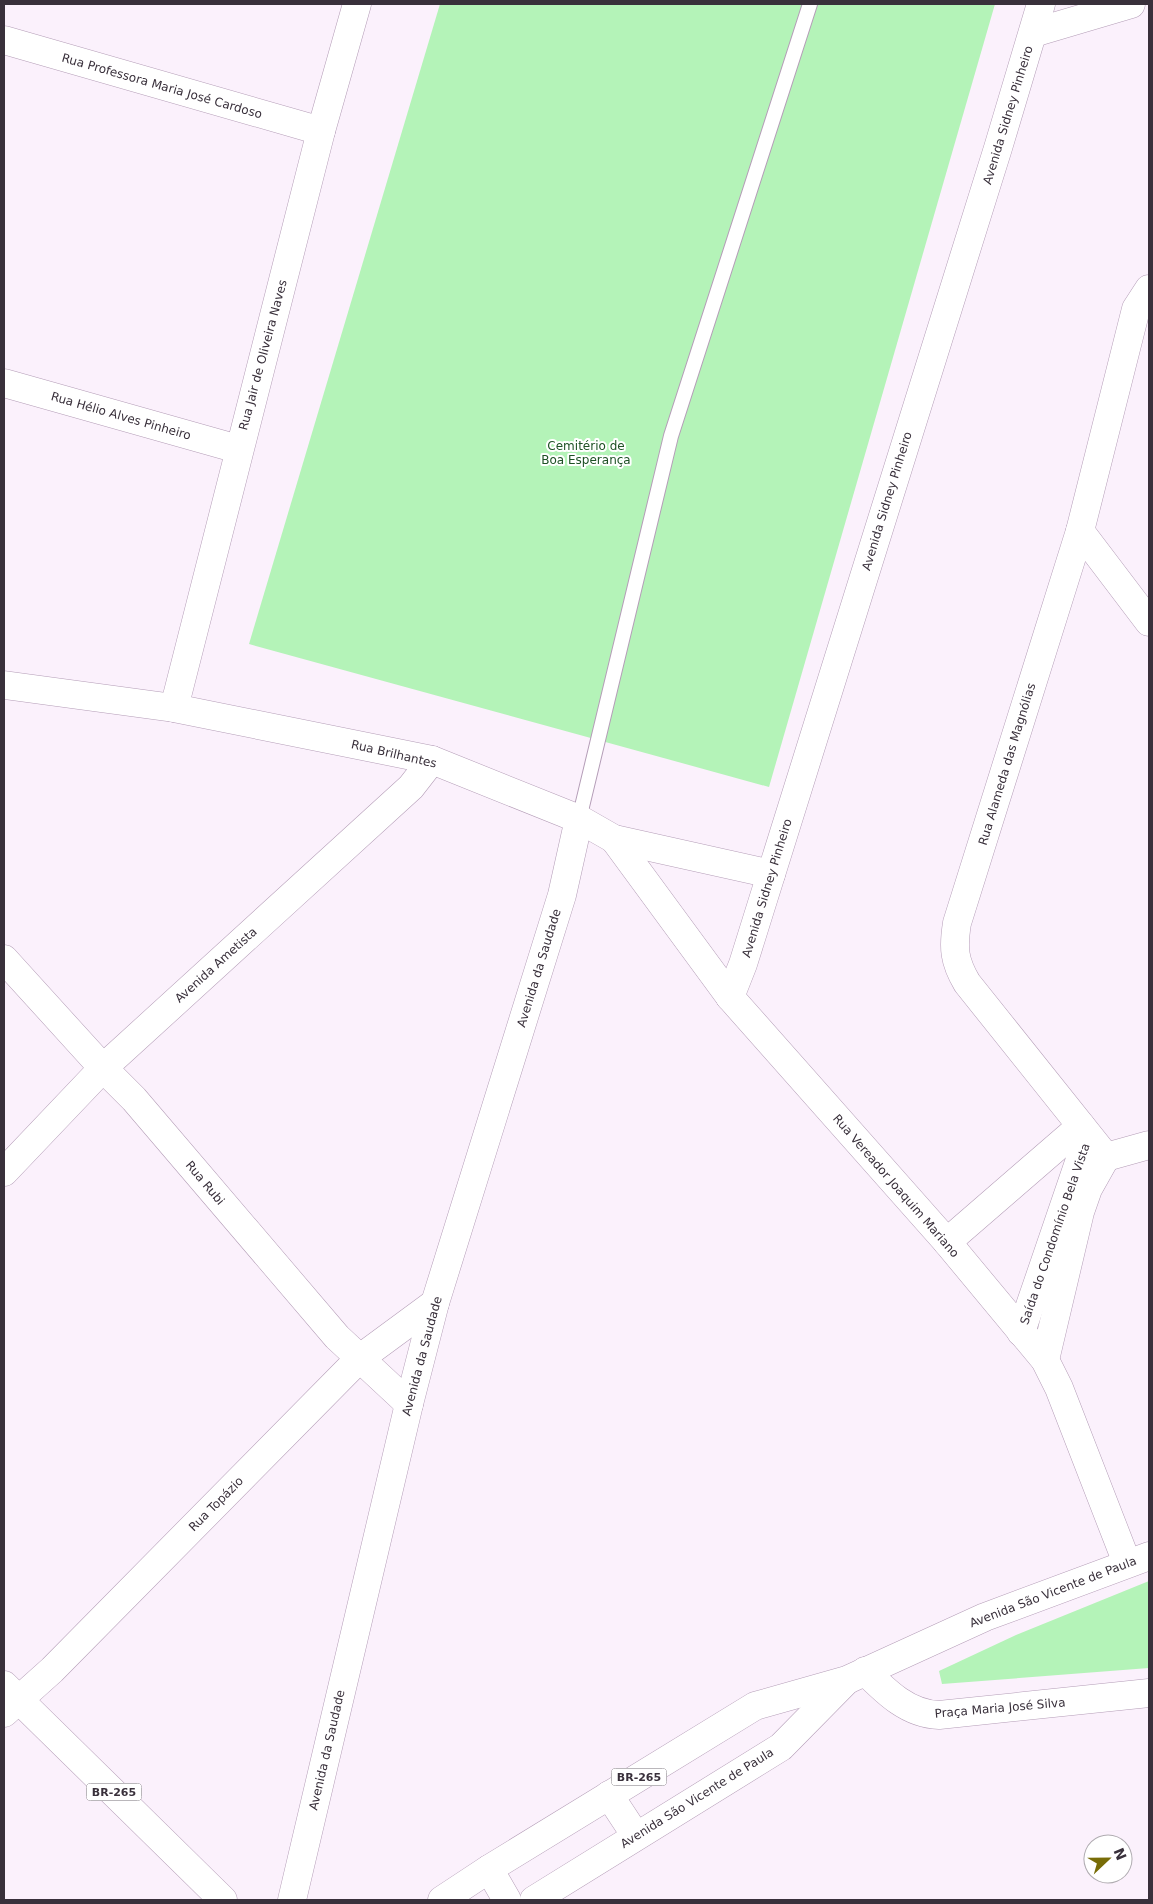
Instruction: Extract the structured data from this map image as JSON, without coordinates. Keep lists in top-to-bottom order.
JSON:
{
  "streets": {
    "street": [
      "Rua Professora Maria José Cardoso",
      "Avenida Sidney Pinheiro",
      "Rua Jair de Oliveira Naves",
      "Rua Hélio Alves Pinheiro",
      "Rua Brilhantes",
      "Rua Alameda das Magnólias",
      "Avenida Ametista",
      "Avenida da Saudade",
      "Rua Rubi",
      "Rua Vereador Joaquim Mariano",
      "Saída do Condomínio Bela Vista",
      "Rua Topázio",
      "Avenida São Vicente de Paula",
      "Praça Maria José Silva",
      "BR-265"
    ]
  },
  "crossings": [
    ["Rua Professora Maria José Cardoso", "Rua Jair de Oliveira Naves"],
    ["Avenida Sidney Pinheiro", "Rua Brilhantes"],
    ["Avenida Sidney Pinheiro", "Rua Vereador Joaquim Mariano"],
    ["Rua Jair de Oliveira Naves", "Rua Hélio Alves Pinheiro"],
    ["Rua Jair de Oliveira Naves", "Rua Brilhantes"],
    ["Rua Brilhantes", "Avenida Ametista"],
    ["Rua Brilhantes", "Avenida da Saudade"],
    ["Rua Brilhantes", "Rua Vereador Joaquim Mariano"],
    ["Rua Alameda das Magnólias", "Saída do Condomínio Bela Vista"],
    ["Avenida Ametista", "Rua Rubi"],
    ["Avenida da Saudade", "Rua Rubi"],
    ["Avenida da Saudade", "Rua Topázio"],
    ["Rua Rubi", "Rua Topázio"],
    ["Rua Vereador Joaquim Mariano", "Saída do Condomínio Bela Vista"],
    ["Rua Vereador Joaquim Mariano", "Avenida São Vicente de Paula"],
    ["Rua Topázio", "BR-265"],
    ["Avenida São Vicente de Paula", "Praça Maria José Silva"]
  ],
  "parks": ["Cemitério de Boa Esperança"],
  "north": "right"
}
